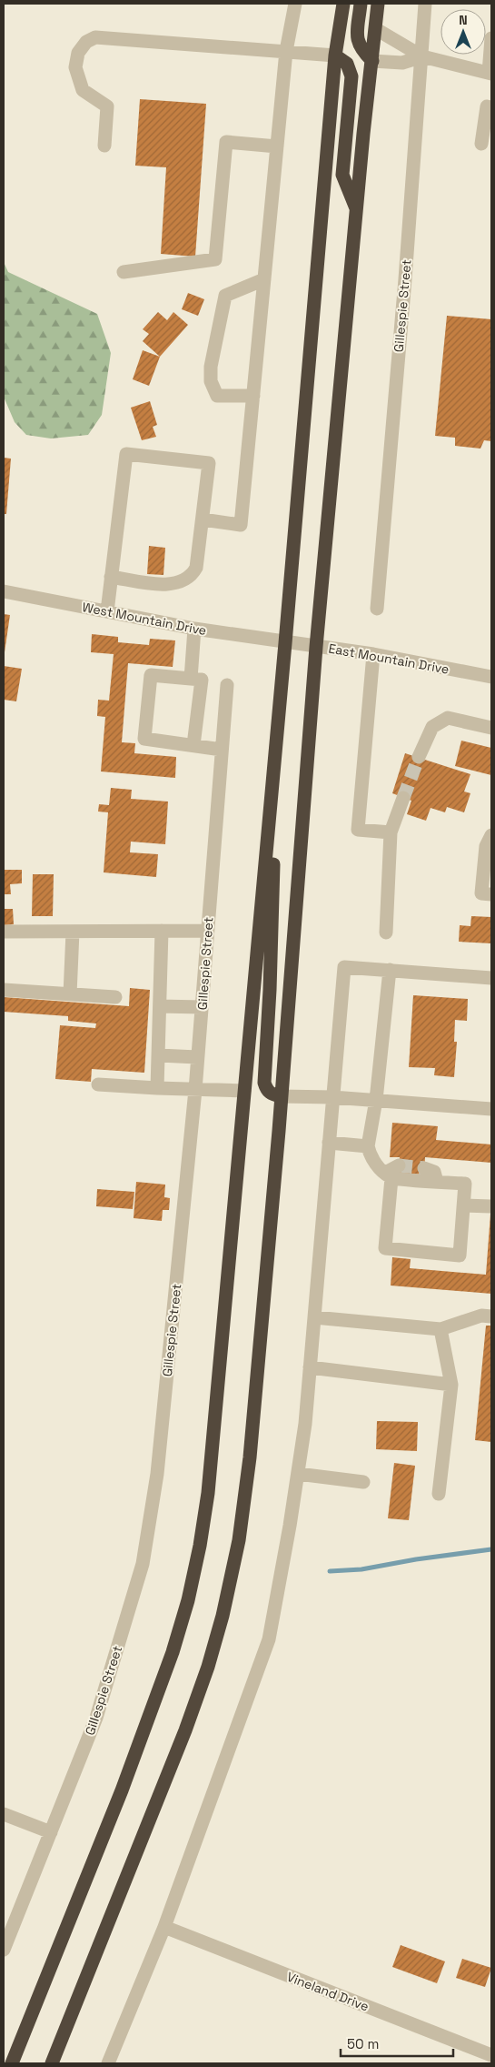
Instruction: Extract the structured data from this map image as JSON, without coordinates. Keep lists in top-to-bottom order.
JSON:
{
  "streets": {
    "street": [
      "Gillespie Street",
      "West Mountain Drive",
      "East Mountain Drive",
      "Vineland Drive"
    ]
  },
  "crossings": [
    ["West Mountain Drive", "East Mountain Drive"]
  ],
  "scale_bar": "50 m",
  "north": "top"
}
